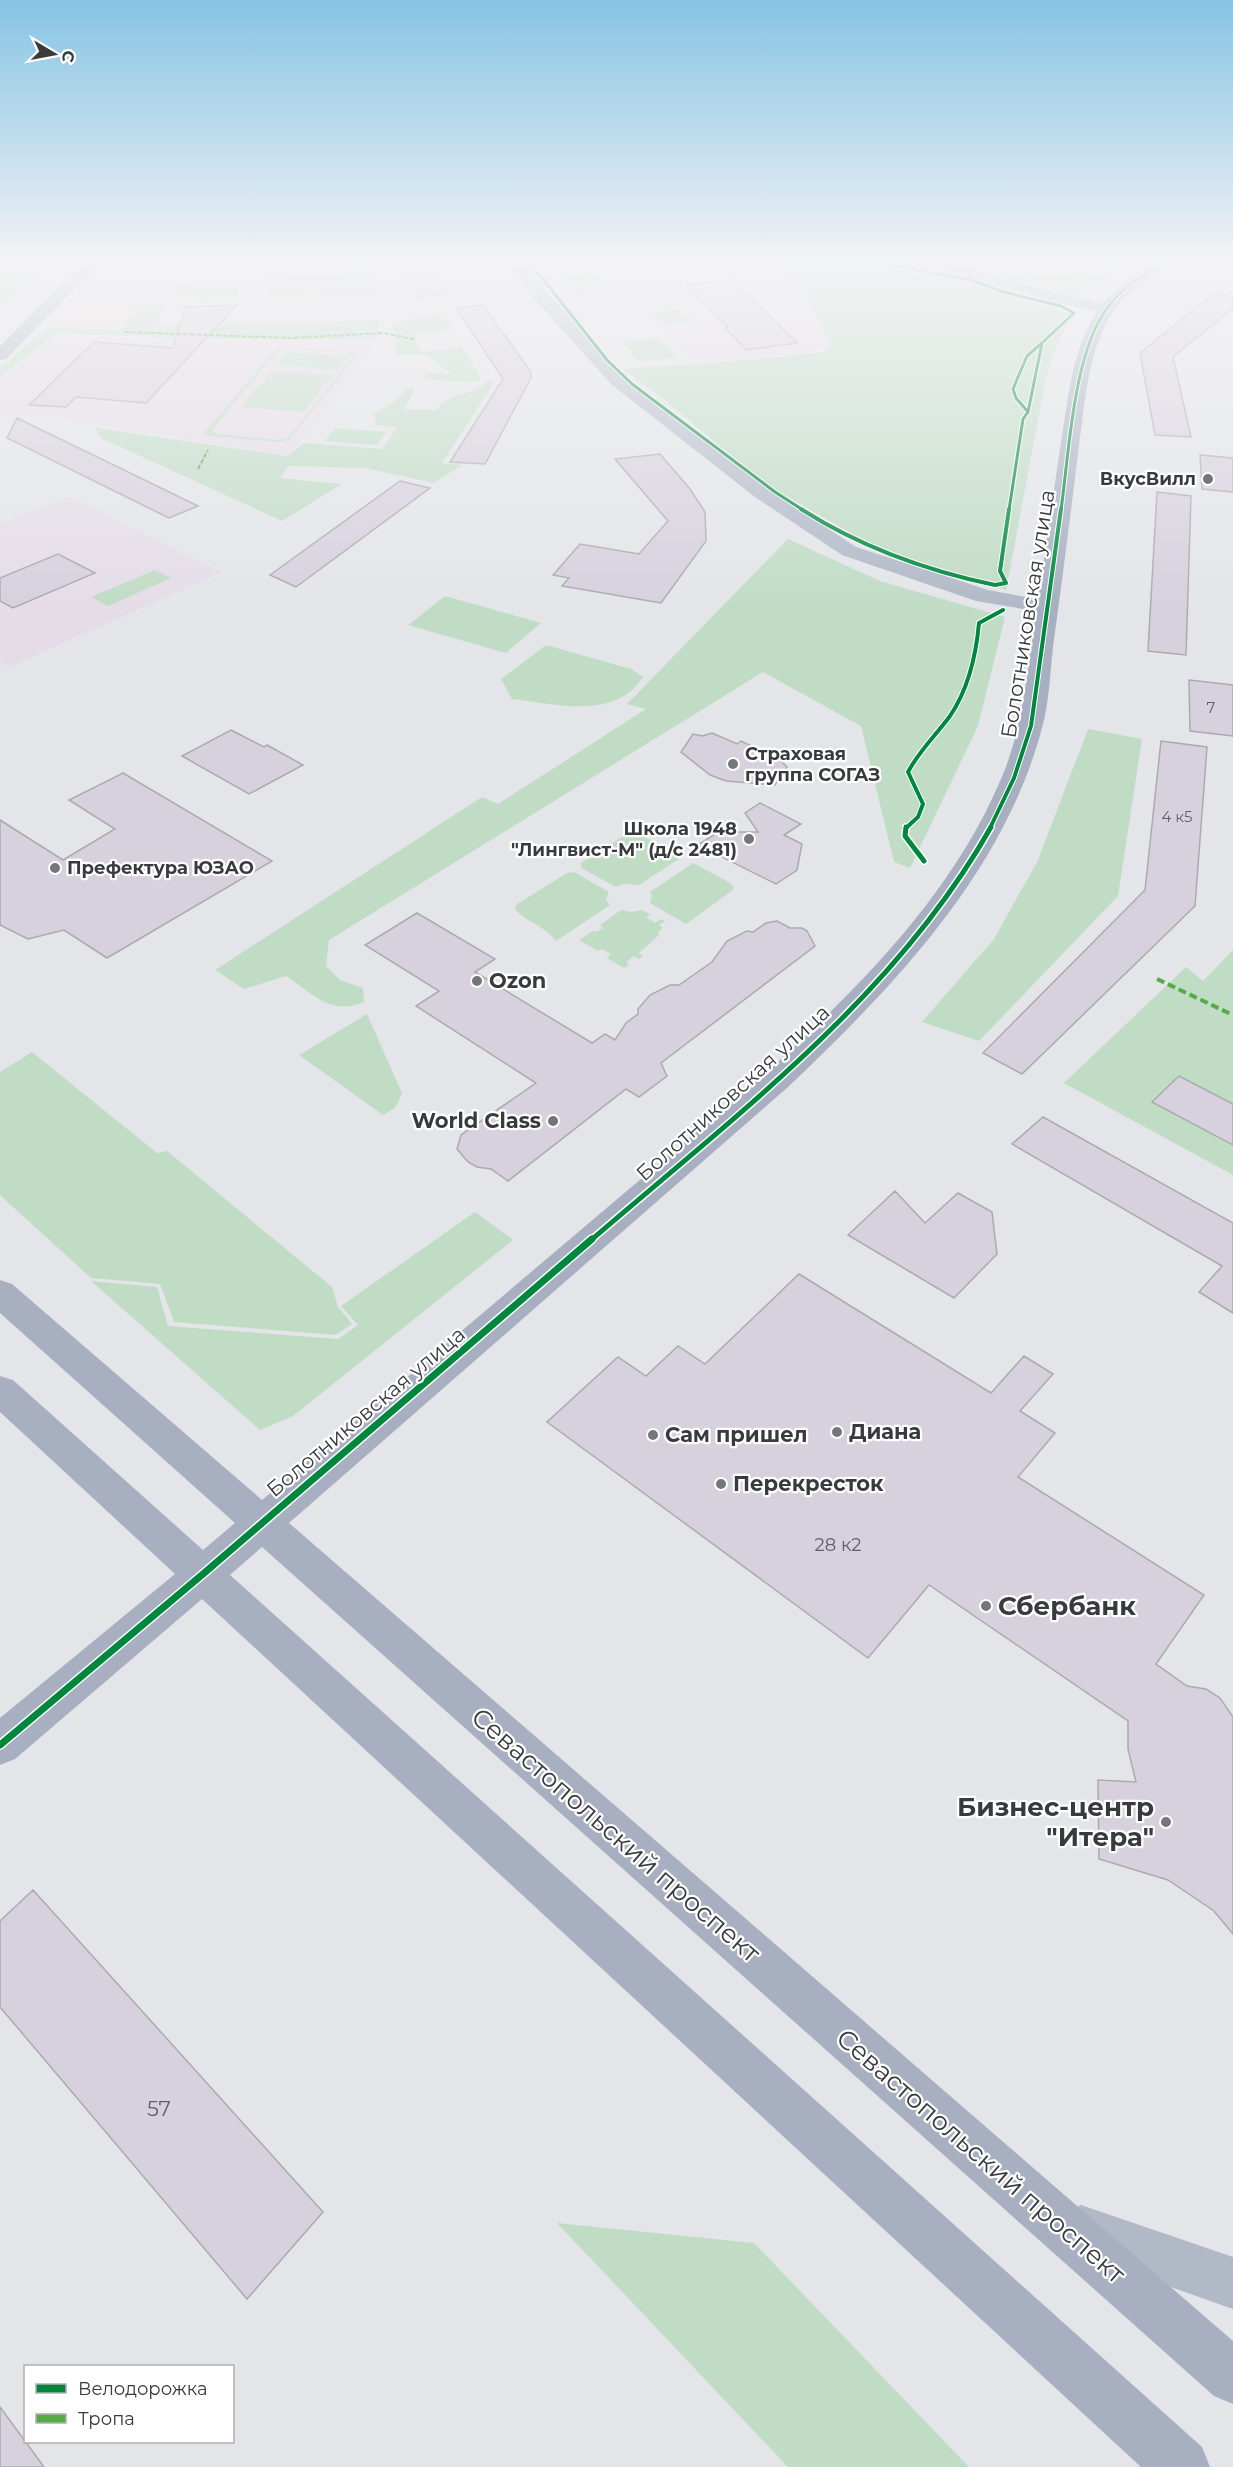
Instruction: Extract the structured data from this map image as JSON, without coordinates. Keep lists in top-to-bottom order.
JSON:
{
  "streets": {
    "street": ["Болотниковская улица", "Севастопольский проспект"]
  },
  "crossings": [
    ["Болотниковская улица", "Севастопольский проспект"]
  ],
  "places": [
    "ВкусВилл",
    "Страховая группа СОГАЗ",
    "Школа 1948 \"Лингвист-М\" (д/с 2481)",
    "Префектура ЮЗАО",
    "Ozon",
    "World Class",
    "Диана",
    "Сам пришел",
    "Перекресток",
    "Сбербанк",
    "Бизнес-центр \"Итера\""
  ],
  "house_numbers": [
    "7",
    "4 к5",
    "28 к2",
    "57"
  ],
  "legend": ["Велодорожка", "Тропа"],
  "north": "right"
}
